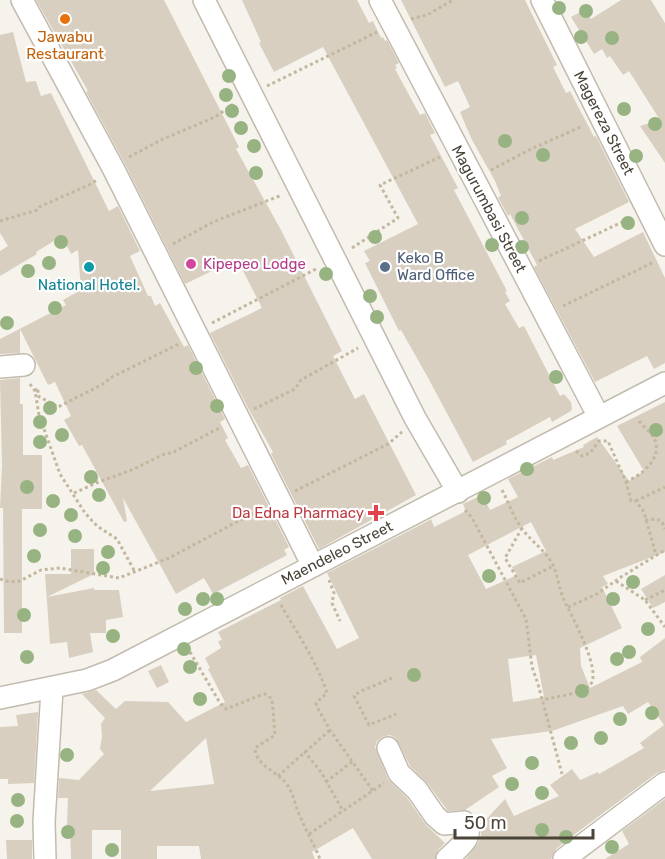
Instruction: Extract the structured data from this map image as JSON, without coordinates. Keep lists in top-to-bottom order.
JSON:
{
  "streets": {
    "street": ["Magereza Street", "Magurumbasi Street", "Maendeleo Street"]
  },
  "crossings": [
    ["Magurumbasi Street", "Maendeleo Street"]
  ],
  "places": {
    "other": [
      "Jawabu Restaurant",
      "Kipepeo Lodge",
      "National Hotel.",
      "Keko B Ward Office"
    ],
    "health": ["Da Edna Pharmacy"]
  },
  "scale_bar": "50 m"
}
